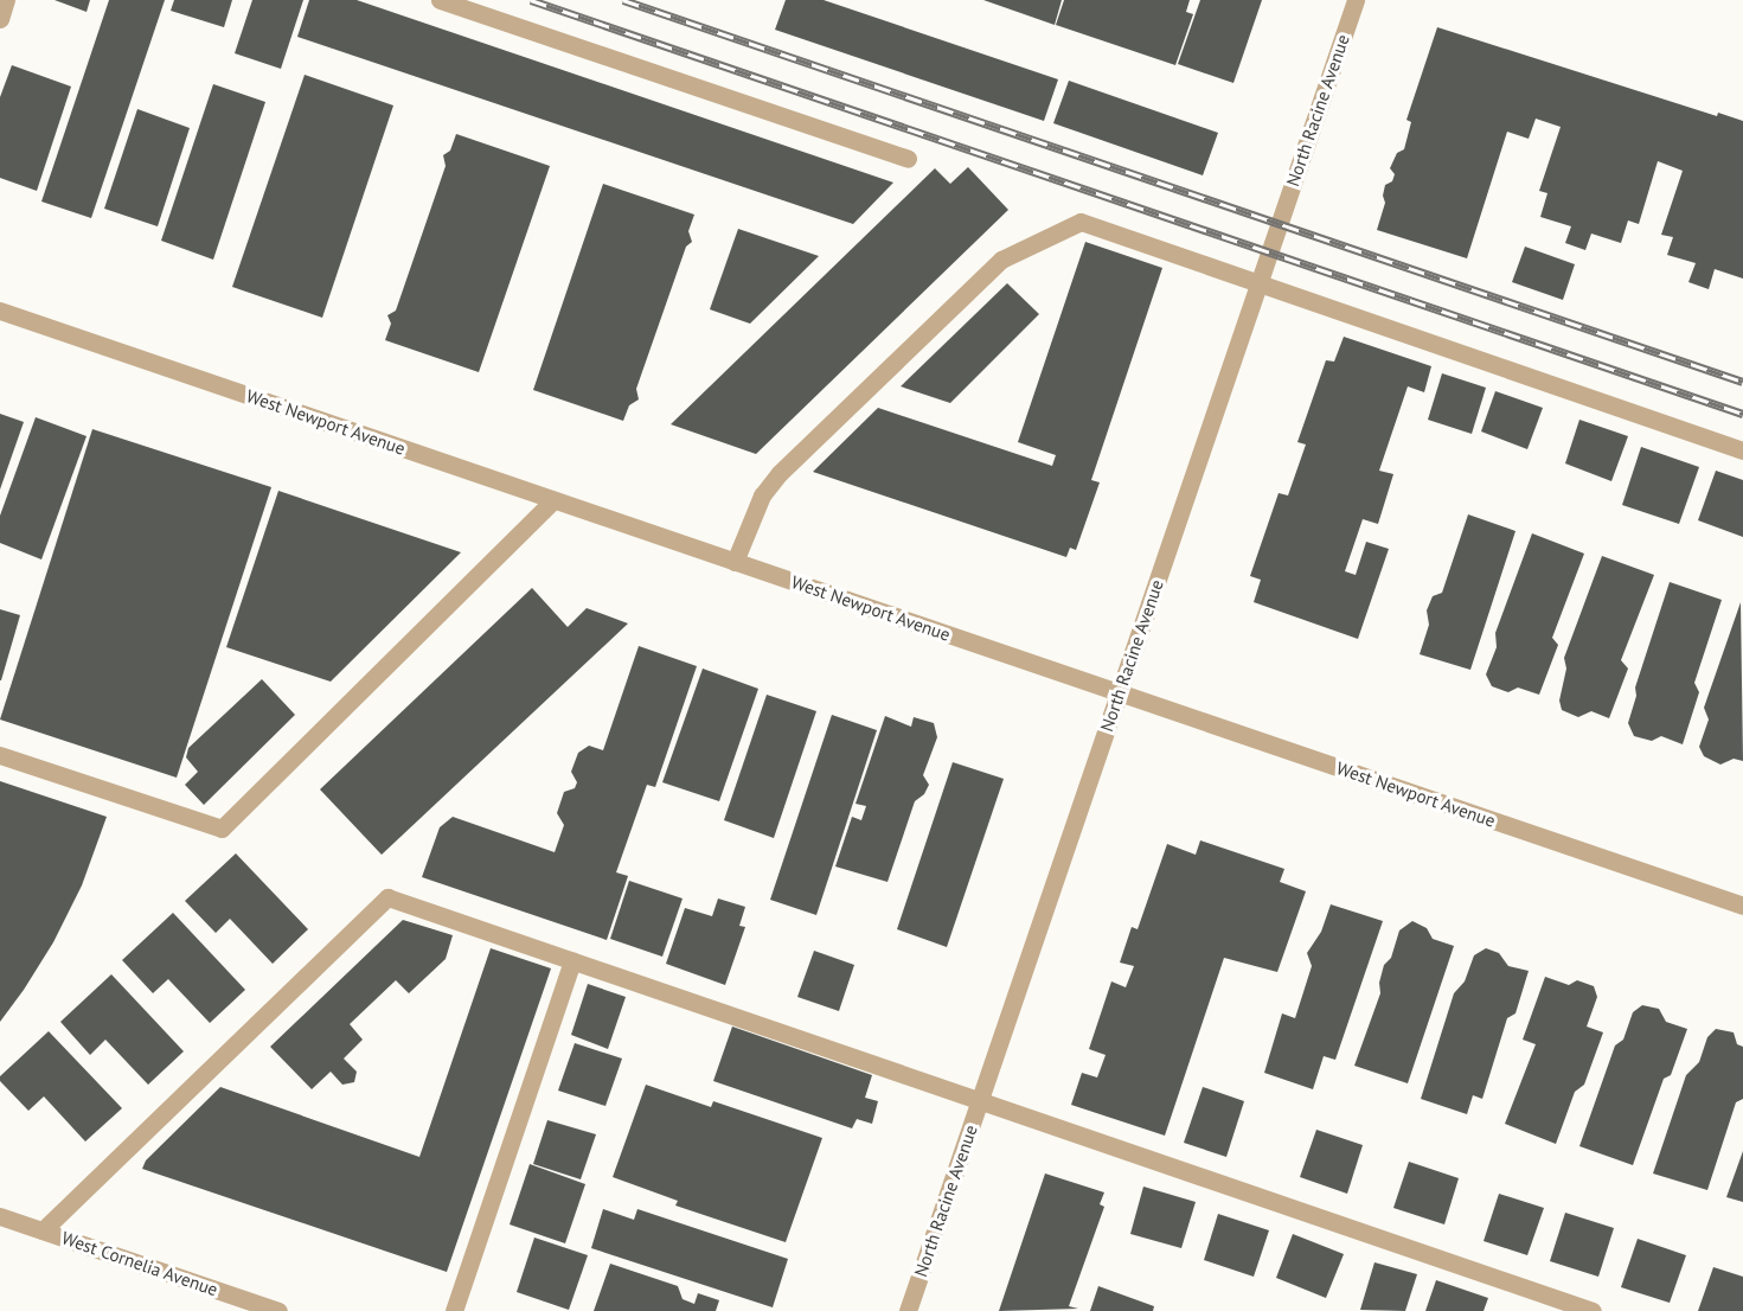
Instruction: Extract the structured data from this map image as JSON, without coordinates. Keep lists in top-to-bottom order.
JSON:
{
  "streets": {
    "street": ["North Racine Avenue", "West Newport Avenue", "West Cornelia Avenue"]
  },
  "crossings": [
    ["North Racine Avenue", "West Newport Avenue"]
  ]
}
